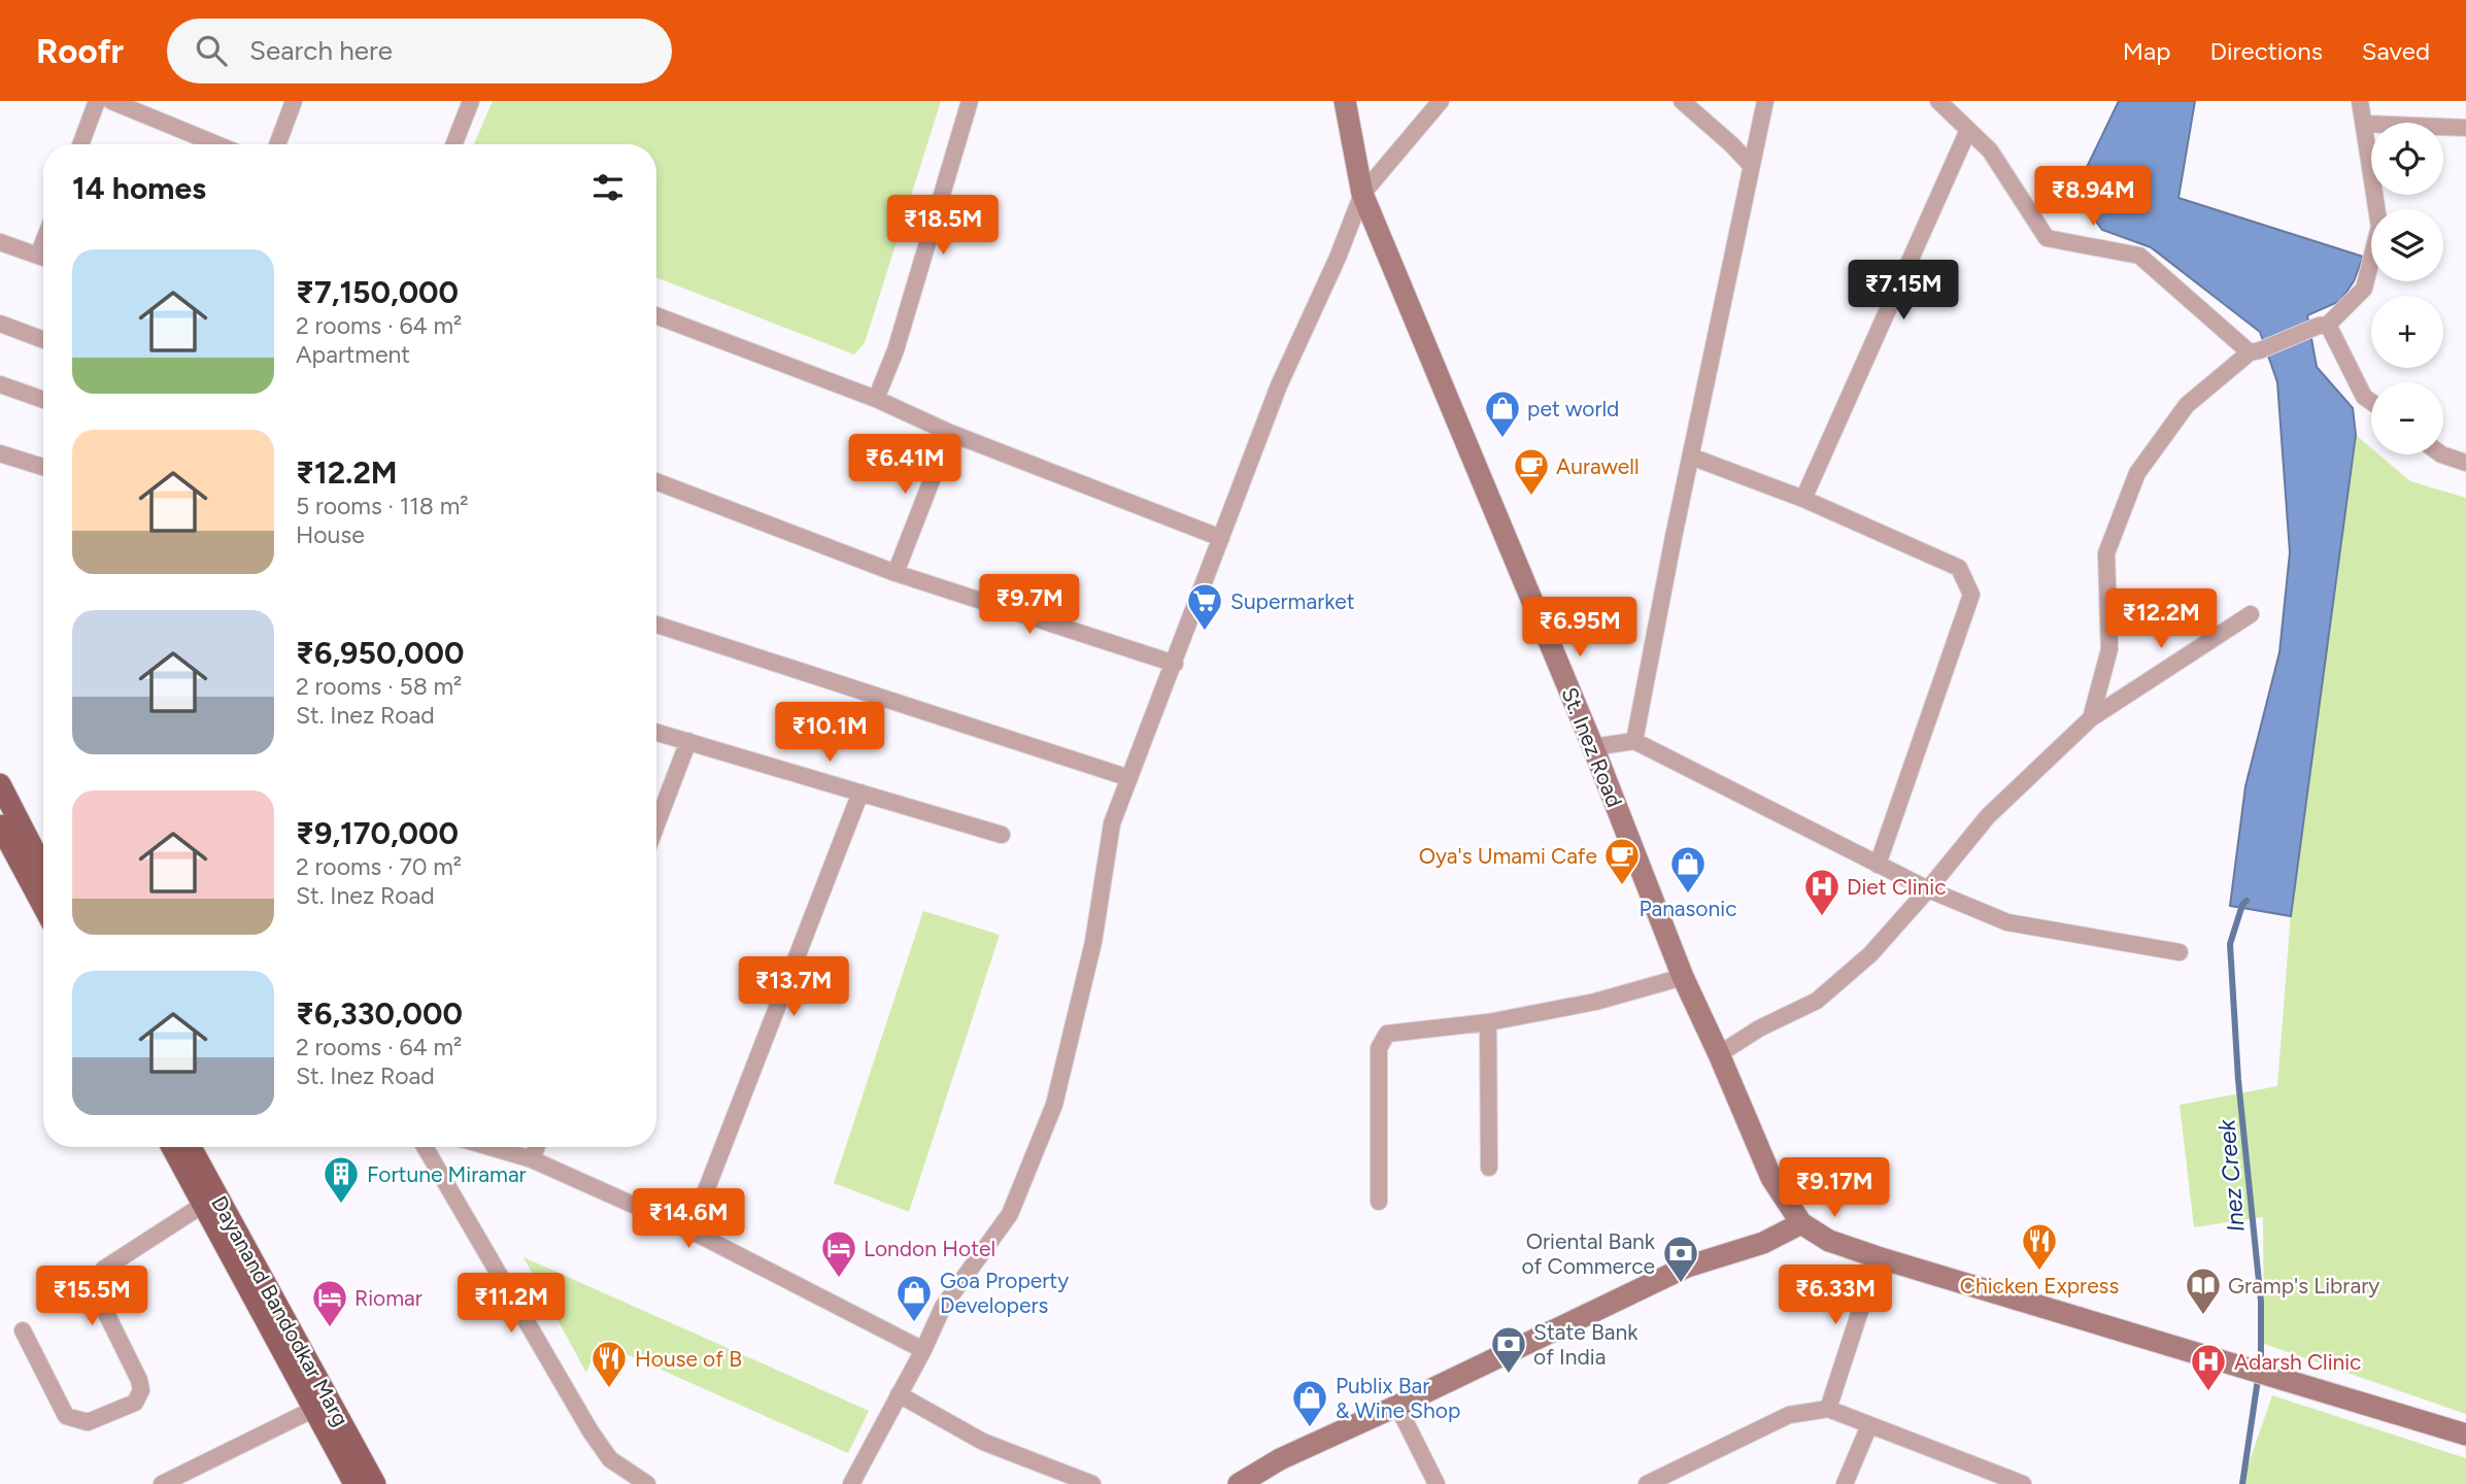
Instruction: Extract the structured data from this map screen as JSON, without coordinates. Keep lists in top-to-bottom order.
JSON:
{
  "streets": {
    "main road": ["St. Inez Road", "Dayanand Bandodkar Marg"]
  },
  "water": ["Inez Creek"],
  "places": {
    "shop": [
      "pet world",
      "Panasonic",
      "Goa Property Developers",
      "Publix Bar & Wine Shop"
    ],
    "cafe": ["Aurawell", "Oya's Umami Cafe"],
    "supermarket": ["Supermarket"],
    "hospital": ["Diet Clinic", "Adarsh Clinic"],
    "building": ["Fortune Miramar"],
    "restaurant": ["Chicken Express", "House of B"],
    "hotel": ["London Hotel", "Riomar"],
    "bank": ["Oriental Bank of Commerce", "State Bank of India"],
    "library": ["Gramp's Library"]
  },
  "page": {
    "header": "Roofr",
    "search": "Search here",
    "nav": ["Map", "Directions", "Saved"],
    "map_buttons": ["+", "−"],
    "heading": "14 homes",
    "price": [
      "₹8.94M",
      "₹18.5M",
      "₹7.15M",
      "₹6.41M",
      "₹9.7M",
      "₹12.2M",
      "₹6.95M",
      "₹10.1M",
      "₹13.7M",
      "₹9.17M",
      "₹14.6M",
      "₹6.33M",
      "₹15.5M",
      "₹11.2M"
    ],
    "list": [
      {
        "name": "₹7,150,000",
        "note": "2 rooms · 64 m² · Apartment"
      },
      {
        "name": "₹12.2M",
        "note": "5 rooms · 118 m² · House"
      },
      {
        "name": "₹6,950,000",
        "note": "2 rooms · 58 m² · St. Inez Road"
      },
      {
        "name": "₹9,170,000",
        "note": "2 rooms · 70 m² · St. Inez Road"
      },
      {
        "name": "₹6,330,000",
        "note": "2 rooms · 64 m² · St. Inez Road"
      }
    ]
  }
}
